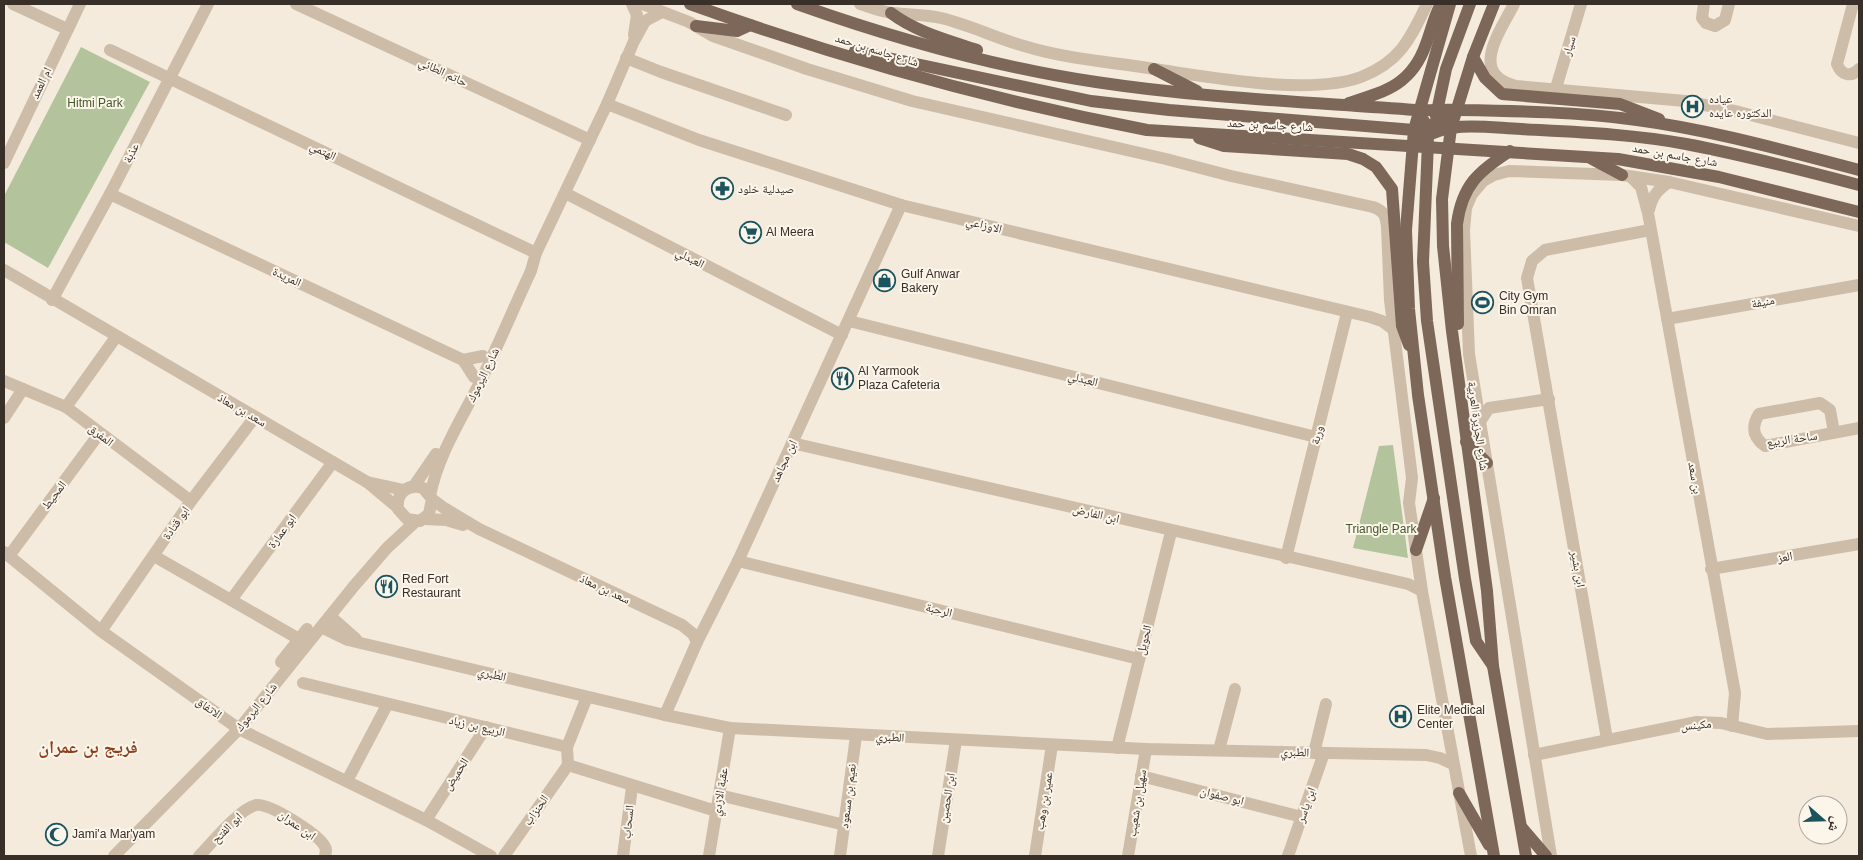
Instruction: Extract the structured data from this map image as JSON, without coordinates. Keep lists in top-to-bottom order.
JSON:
{
  "streets": {
    "main road": ["شارع جاسم بن حمد", "شارع الجزيرة العربية"],
    "street": [
      "سيار",
      "حاتم الطائي",
      "ام العمد",
      "الهتمي",
      "عذبة",
      "الاوزاعي",
      "العبدلي",
      "المريدة",
      "منيفة",
      "شارع اليرموك",
      "سعد بن معاذ",
      "المفرق",
      "وربة",
      "ساحة الربيع",
      "ابن مجاهد",
      "بن سعد",
      "المحيط",
      "ابن الفارض",
      "ابو قتادة",
      "ابو عمارة",
      "العز",
      "ابن بشير",
      "الرحبة",
      "الحويل",
      "الطبري",
      "الاتفاق",
      "مكينس",
      "الربيع بن زياد",
      "الحميض",
      "عقبة الازدي",
      "نعيم بن مسعود",
      "ابو صفوان",
      "ابن الحصين",
      "عمير بن وهب",
      "سهيل بن شعيب",
      "ابن ياسر",
      "الحنزاب",
      "السحاب",
      "ابن عمران",
      "ابو الفتح"
    ]
  },
  "crossings": [
    ["شارع جاسم بن حمد", "شارع الجزيرة العربية"],
    ["حاتم الطائي", "شارع اليرموك"],
    ["الهتمي", "عذبة"],
    ["الهتمي", "شارع اليرموك"],
    ["عذبة", "المريدة"],
    ["عذبة", "سعد بن معاذ"],
    ["الاوزاعي", "شارع اليرموك"],
    ["الاوزاعي", "وربة"],
    ["الاوزاعي", "ابن مجاهد"],
    ["العبدلي", "شارع اليرموك"],
    ["العبدلي", "وربة"],
    ["العبدلي", "ابن مجاهد"],
    ["منيفة", "بن سعد"],
    ["شارع اليرموك", "سعد بن معاذ"],
    ["شارع اليرموك", "الطبري"],
    ["شارع اليرموك", "الاتفاق"],
    ["سعد بن معاذ", "ابن مجاهد"],
    ["سعد بن معاذ", "ابو قتادة"],
    ["سعد بن معاذ", "ابو عمارة"],
    ["شارع الجزيرة العربية", "بن سعد"],
    ["شارع الجزيرة العربية", "مكينس"],
    ["المفرق", "المحيط"],
    ["المفرق", "ابو قتادة"],
    ["وربة", "ابن الفارض"],
    ["ابن مجاهد", "ابن الفارض"],
    ["ابن مجاهد", "الرحبة"],
    ["ابن مجاهد", "الطبري"],
    ["بن سعد", "العز"],
    ["بن سعد", "ابن بشير"],
    ["بن سعد", "مكينس"],
    ["المحيط", "الاتفاق"],
    ["ابن الفارض", "الحويل"],
    ["ابو قتادة", "الاتفاق"],
    ["ابن بشير", "مكينس"],
    ["الرحبة", "الحويل"],
    ["الحويل", "الطبري"],
    ["الطبري", "عقبة الازدي"],
    ["الطبري", "نعيم بن مسعود"],
    ["الطبري", "ابن الحصين"],
    ["الطبري", "عمير بن وهب"],
    ["الطبري", "سهيل بن شعيب"],
    ["الطبري", "ابن ياسر"],
    ["الاتفاق", "الحميض"],
    ["الربيع بن زياد", "الحميض"],
    ["ابو صفوان", "سهيل بن شعيب"],
    ["ابو صفوان", "ابن ياسر"],
    ["ابن عمران", "ابو الفتح"]
  ],
  "districts": ["فريج بن عمران"],
  "parks": ["Hitmi Park", "Triangle Park"],
  "places": {
    "hospital": ["عياده الدكتوره عايده", "Elite Medical Center"],
    "pharmacy": ["صيدلية خلود"],
    "supermarket": ["Al Meera"],
    "shop": ["Gulf Anwar Bakery"],
    "sports": ["City Gym Bin Omran"],
    "restaurant": ["Al Yarmook Plaza Cafeteria", "Red Fort Restaurant"],
    "mosque": ["Jami'a Mar'yam"]
  },
  "north": "right"
}
